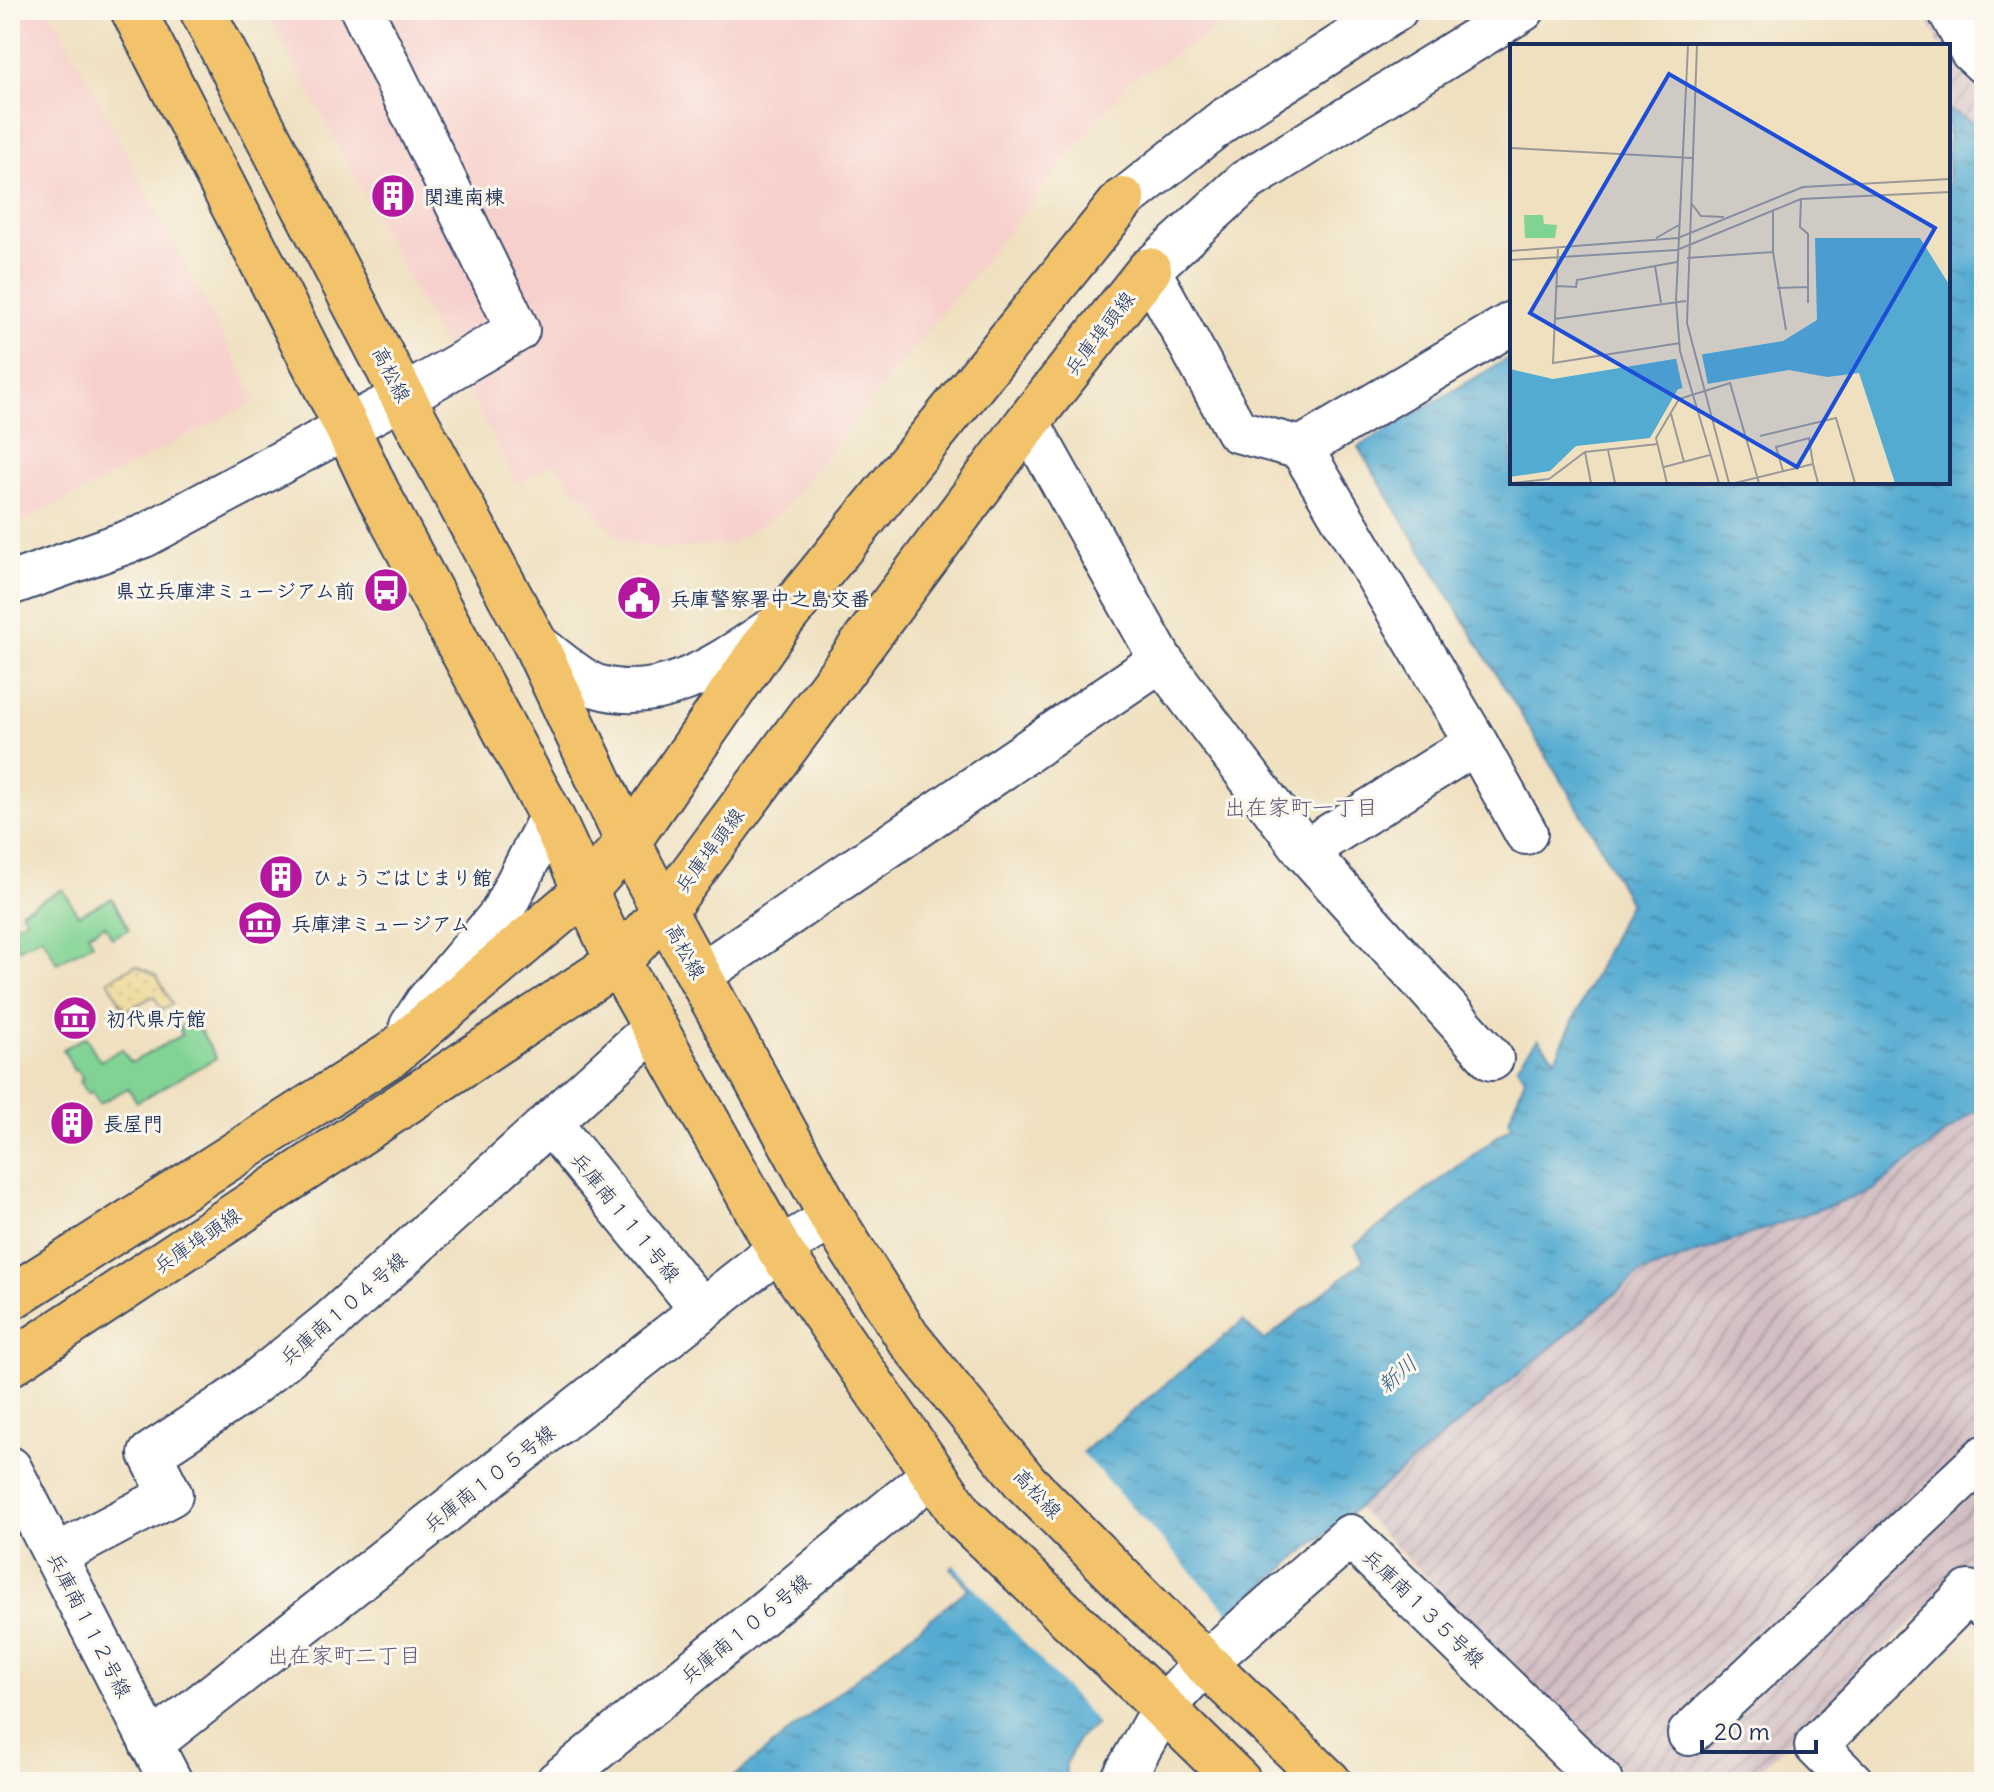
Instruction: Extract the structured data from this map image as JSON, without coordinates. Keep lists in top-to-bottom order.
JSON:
{
  "streets": {
    "main road": ["兵庫埠頭線", "高松線"],
    "street": [
      "兵庫南１１１号線",
      "兵庫南１０４号線",
      "兵庫南１０５号線",
      "兵庫南１３５号線",
      "兵庫南１１２号線",
      "兵庫南１０６号線"
    ]
  },
  "crossings": [
    ["兵庫埠頭線", "高松線"],
    ["高松線", "兵庫南１０５号線"],
    ["高松線", "兵庫南１３５号線"],
    ["兵庫南１１１号線", "兵庫南１０４号線"],
    ["兵庫南１１１号線", "兵庫南１０５号線"],
    ["兵庫南１０４号線", "兵庫南１１２号線"],
    ["兵庫南１０５号線", "兵庫南１１２号線"]
  ],
  "districts": ["出在家町一丁目", "出在家町二丁目"],
  "water": ["新川"],
  "places": {
    "building": ["関連南棟", "ひょうごはじまり館", "長屋門"],
    "bus stop": ["県立兵庫津ミュージアム前"],
    "public building": ["兵庫警察署中之島交番"],
    "museum": ["兵庫津ミュージアム", "初代県庁館"]
  },
  "scale_bar": "20 m"
}
